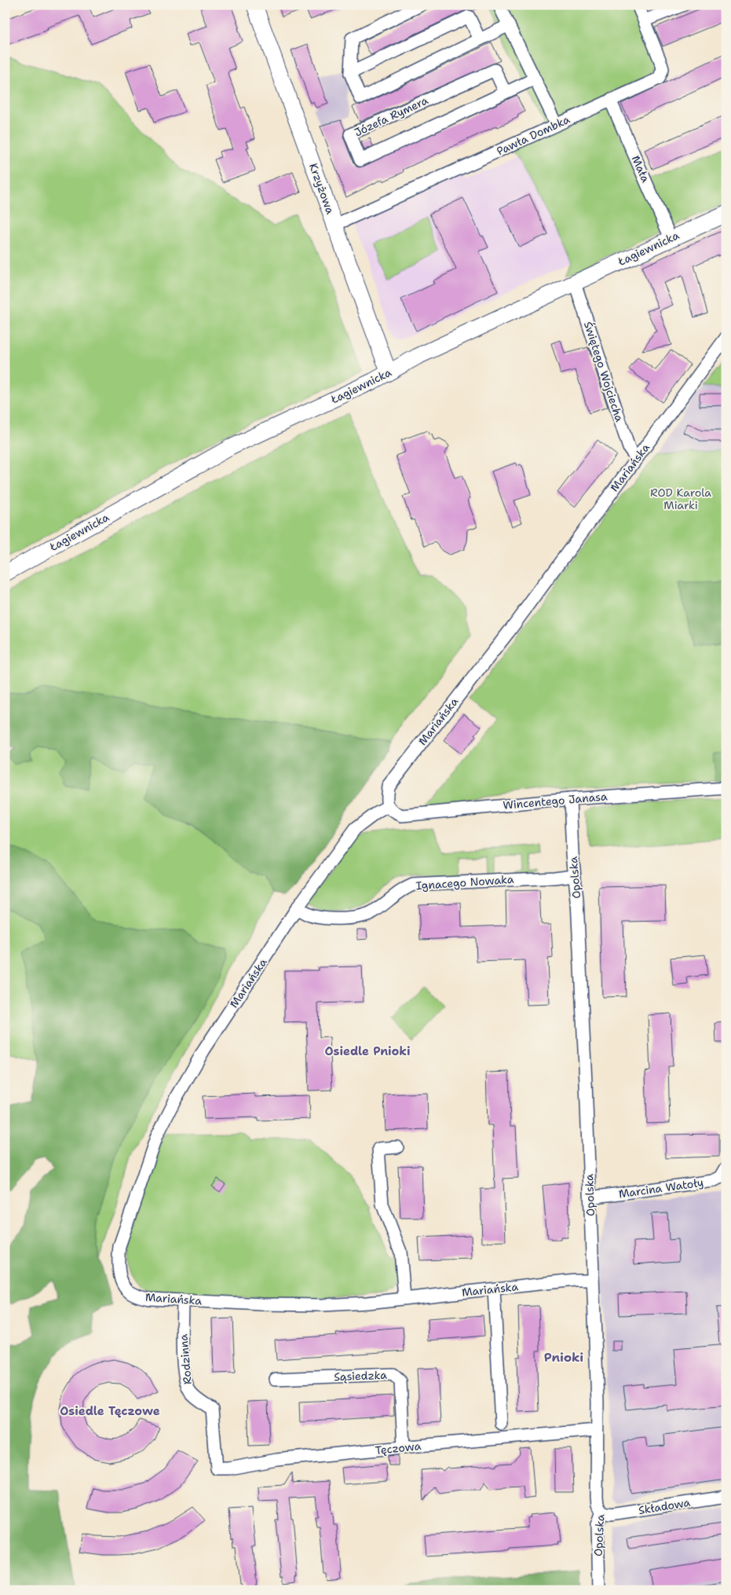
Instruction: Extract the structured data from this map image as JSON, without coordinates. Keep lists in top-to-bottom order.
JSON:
{
  "streets": {
    "street": [
      "Józefa Rymera",
      "Pawła Dombka",
      "Mała",
      "Krzyżowa",
      "Łagiewnicka",
      "Świętego Wojciecha",
      "Mariańska",
      "Wincentego Janasa",
      "Opolska",
      "Ignacego Nowaka",
      "Marcina Watoły",
      "Rodzinna",
      "Sąsiedzka",
      "Tęczowa",
      "Składowa"
    ]
  },
  "crossings": [
    ["Pawła Dombka", "Mała"],
    ["Pawła Dombka", "Krzyżowa"],
    ["Mała", "Łagiewnicka"],
    ["Krzyżowa", "Łagiewnicka"],
    ["Łagiewnicka", "Świętego Wojciecha"],
    ["Świętego Wojciecha", "Mariańska"],
    ["Mariańska", "Wincentego Janasa"],
    ["Mariańska", "Opolska"],
    ["Mariańska", "Ignacego Nowaka"],
    ["Mariańska", "Rodzinna"],
    ["Wincentego Janasa", "Opolska"],
    ["Opolska", "Ignacego Nowaka"],
    ["Opolska", "Marcina Watoły"],
    ["Opolska", "Tęczowa"],
    ["Opolska", "Składowa"],
    ["Rodzinna", "Tęczowa"],
    ["Sąsiedzka", "Tęczowa"]
  ],
  "districts": ["Osiedle Pnioki", "Pnioki", "Osiedle Tęczowe"],
  "parks": ["ROD Karola Miarki"]
}
